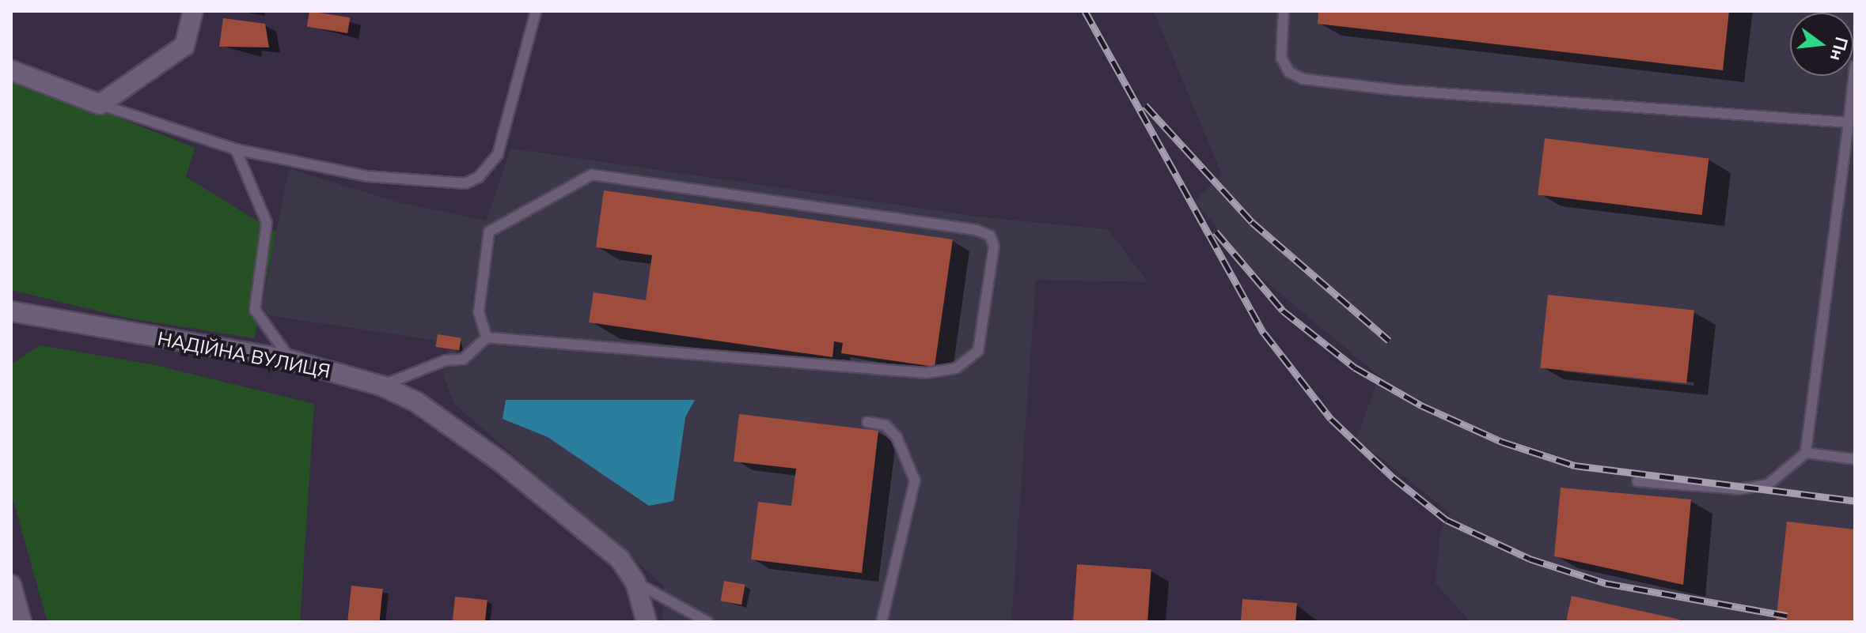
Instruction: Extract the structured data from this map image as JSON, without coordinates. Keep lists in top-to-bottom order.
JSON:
{
  "streets": {
    "street": ["НАДІЙНА ВУЛИЦЯ"]
  },
  "north": "right"
}
